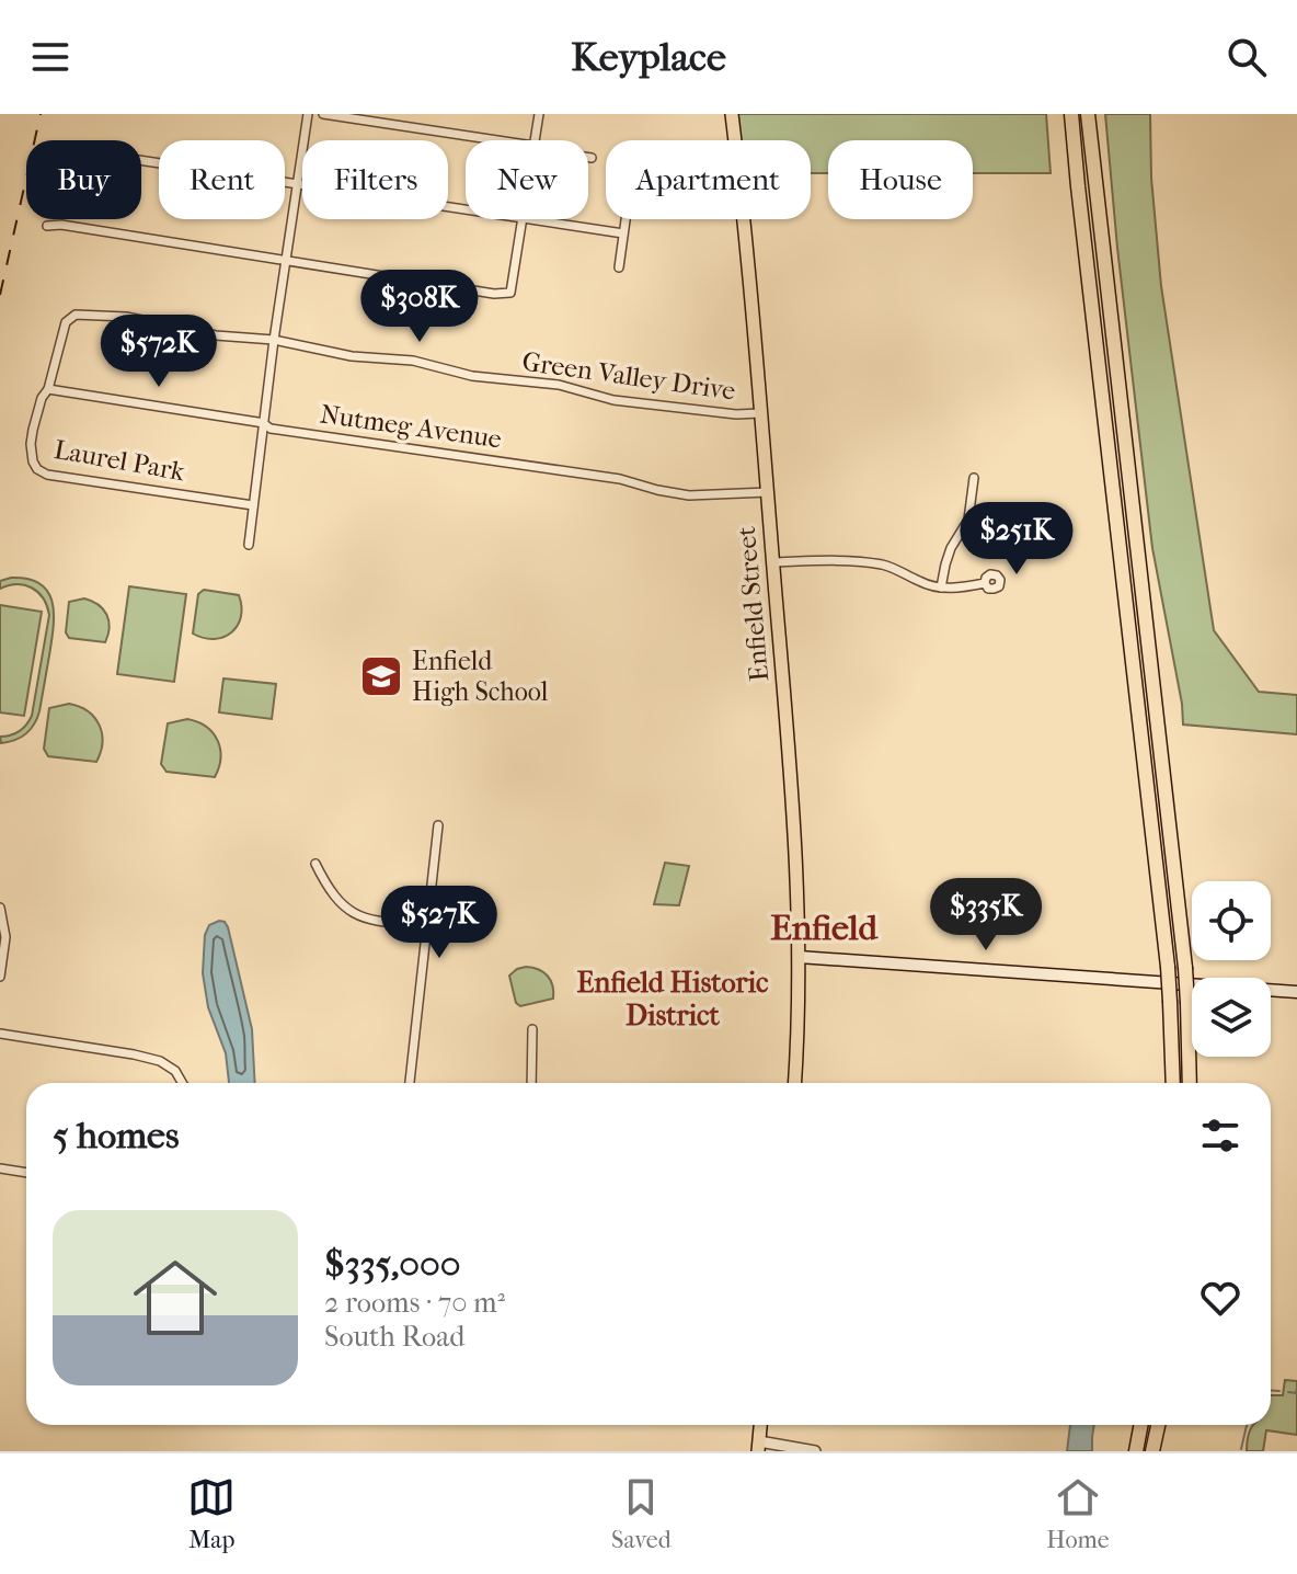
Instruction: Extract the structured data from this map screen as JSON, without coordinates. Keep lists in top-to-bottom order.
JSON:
{
  "streets": {
    "main road": ["Enfield Street"],
    "street": ["Green Valley Drive", "Nutmeg Avenue", "Laurel Park"]
  },
  "crossings": [
    ["Green Valley Drive", "Laurel Park"],
    ["Green Valley Drive", "Enfield Street"],
    ["Nutmeg Avenue", "Laurel Park"],
    ["Nutmeg Avenue", "Enfield Street"]
  ],
  "districts": ["Enfield", "Enfield Historic District"],
  "places": {
    "school or university": ["Enfield High School"]
  },
  "page": {
    "header": "Keyplace",
    "chip": [
      "Buy",
      "Rent",
      "Filters",
      "New",
      "Apartment",
      "House"
    ],
    "price": [
      "$308K",
      "$572K",
      "$251K",
      "$335K",
      "$527K"
    ],
    "heading": "5 homes",
    "list": [
      {
        "name": "$335,000",
        "note": "2 rooms · 70 m² · South Road"
      }
    ],
    "tabs": ["Map", "Saved", "Home"]
  }
}
